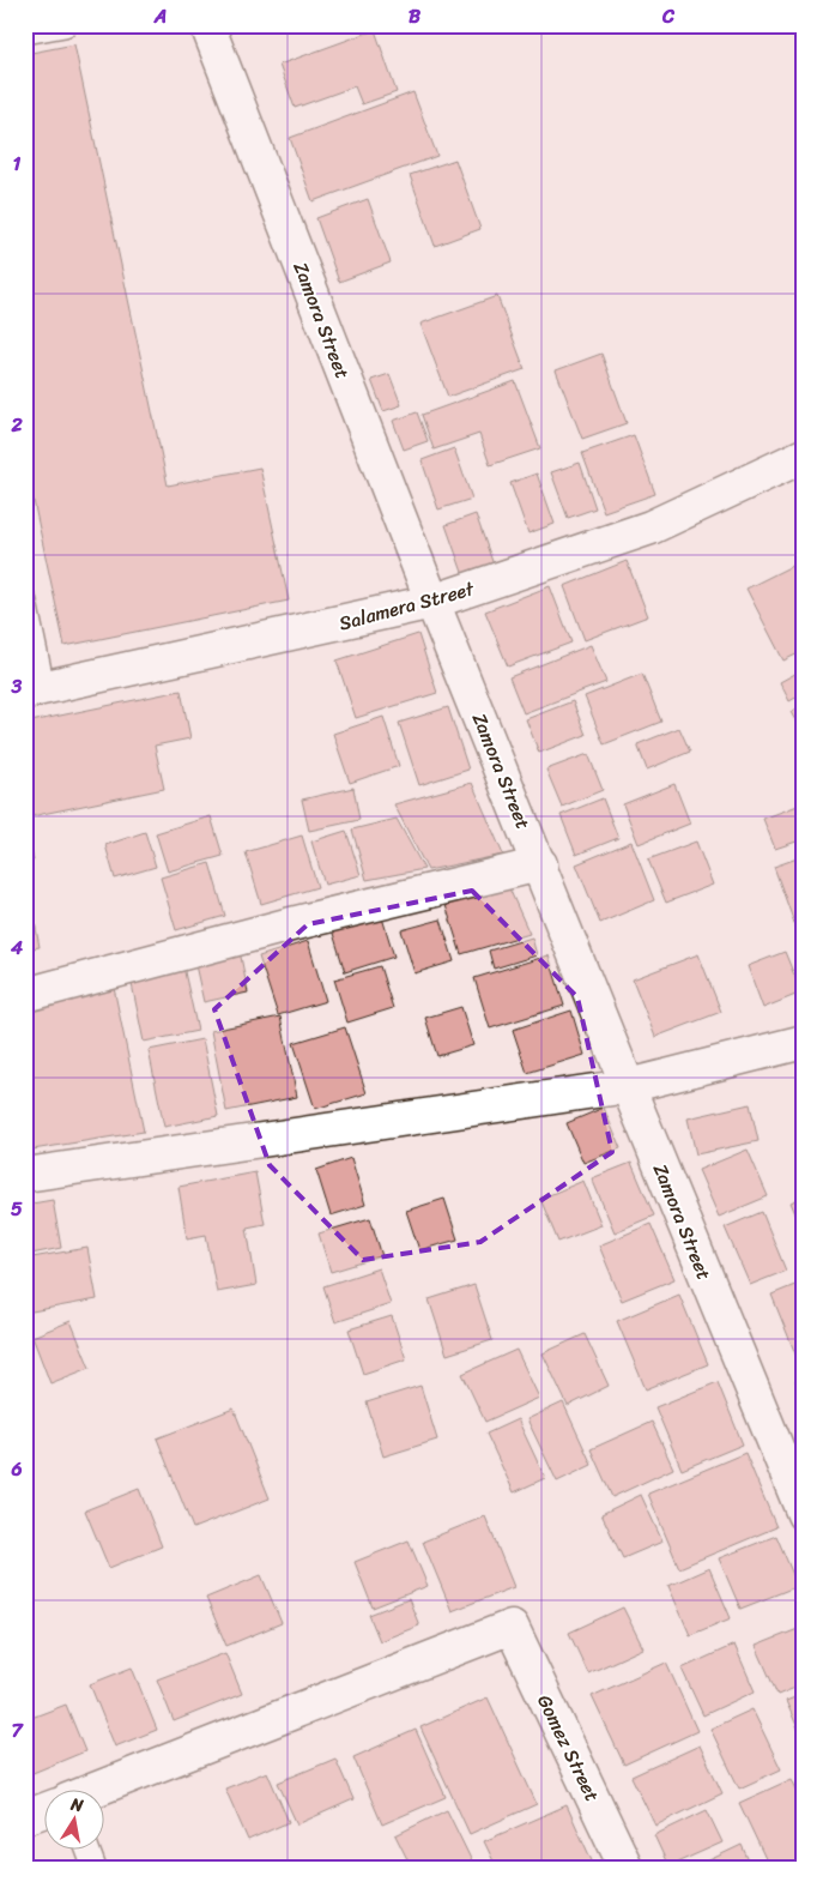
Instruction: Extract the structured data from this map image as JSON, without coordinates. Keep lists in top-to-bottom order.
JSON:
{
  "streets": {
    "street": ["Zamora Street", "Salamera Street", "Gomez Street"]
  },
  "crossings": [
    ["Zamora Street", "Salamera Street"]
  ],
  "north": "top",
  "grid": {
    "columns": ["A", "B", "C"],
    "rows": [
      "1",
      "2",
      "3",
      "4",
      "5",
      "6",
      "7"
    ]
  }
}
